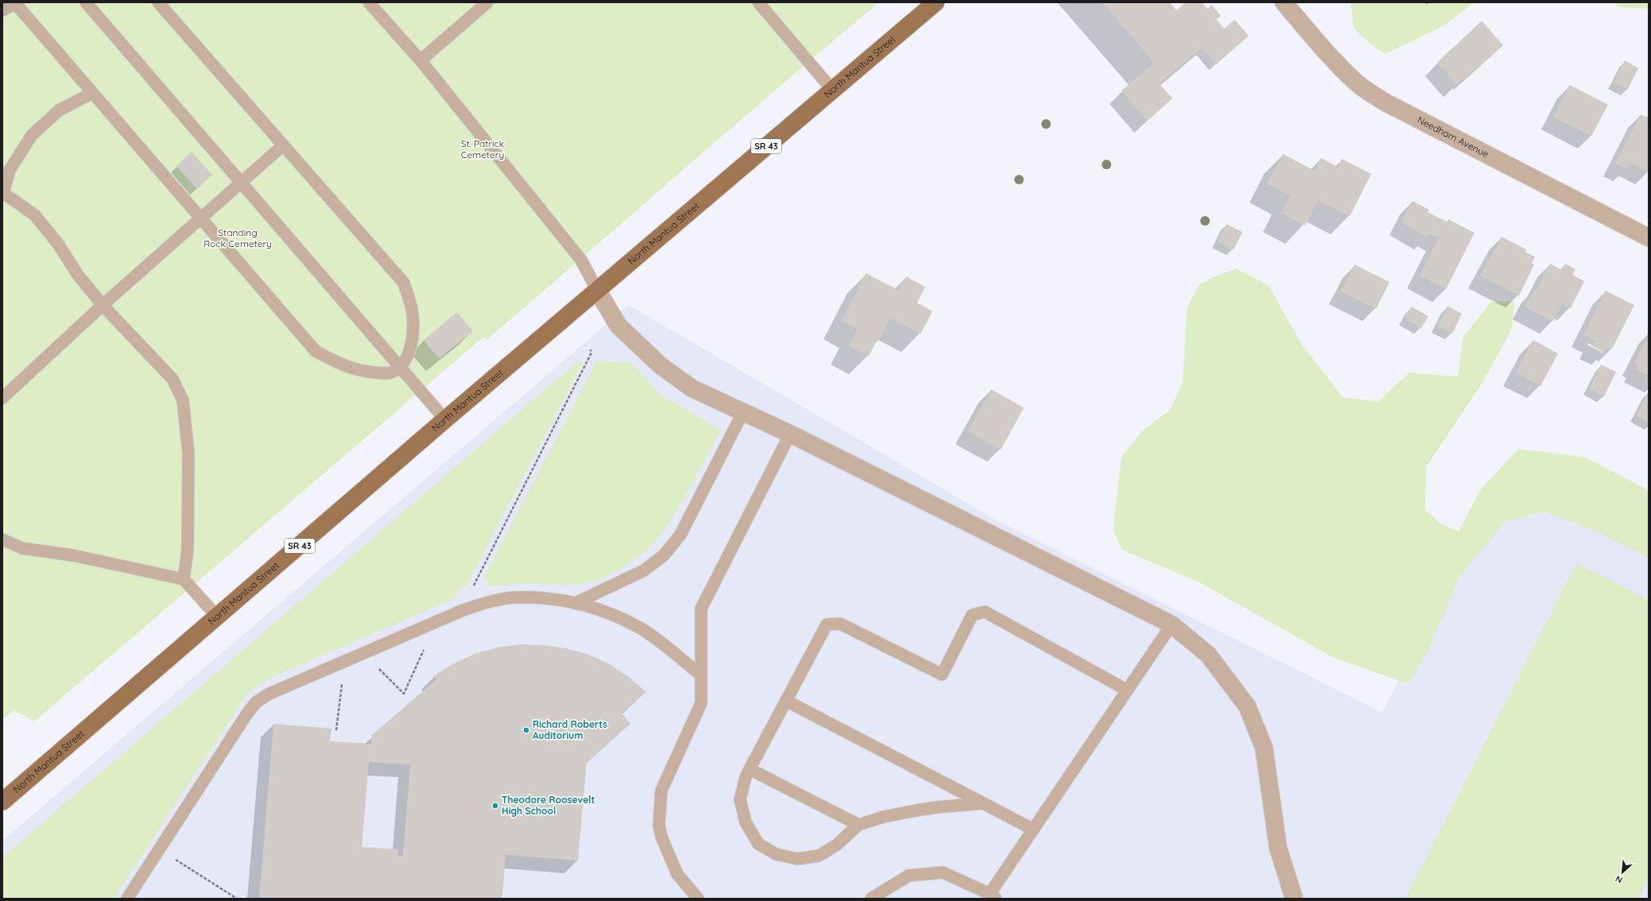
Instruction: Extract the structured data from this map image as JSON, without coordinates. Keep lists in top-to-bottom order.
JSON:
{
  "streets": {
    "main road": ["North Mantua Street", "SR 43"],
    "street": ["Needham Avenue"]
  },
  "parks": ["St. Patrick Cemetery", "Standing Rock Cemetery"],
  "places": ["Richard Roberts Auditorium", "Theodore Roosevelt High School"],
  "north": "bottom left"
}
